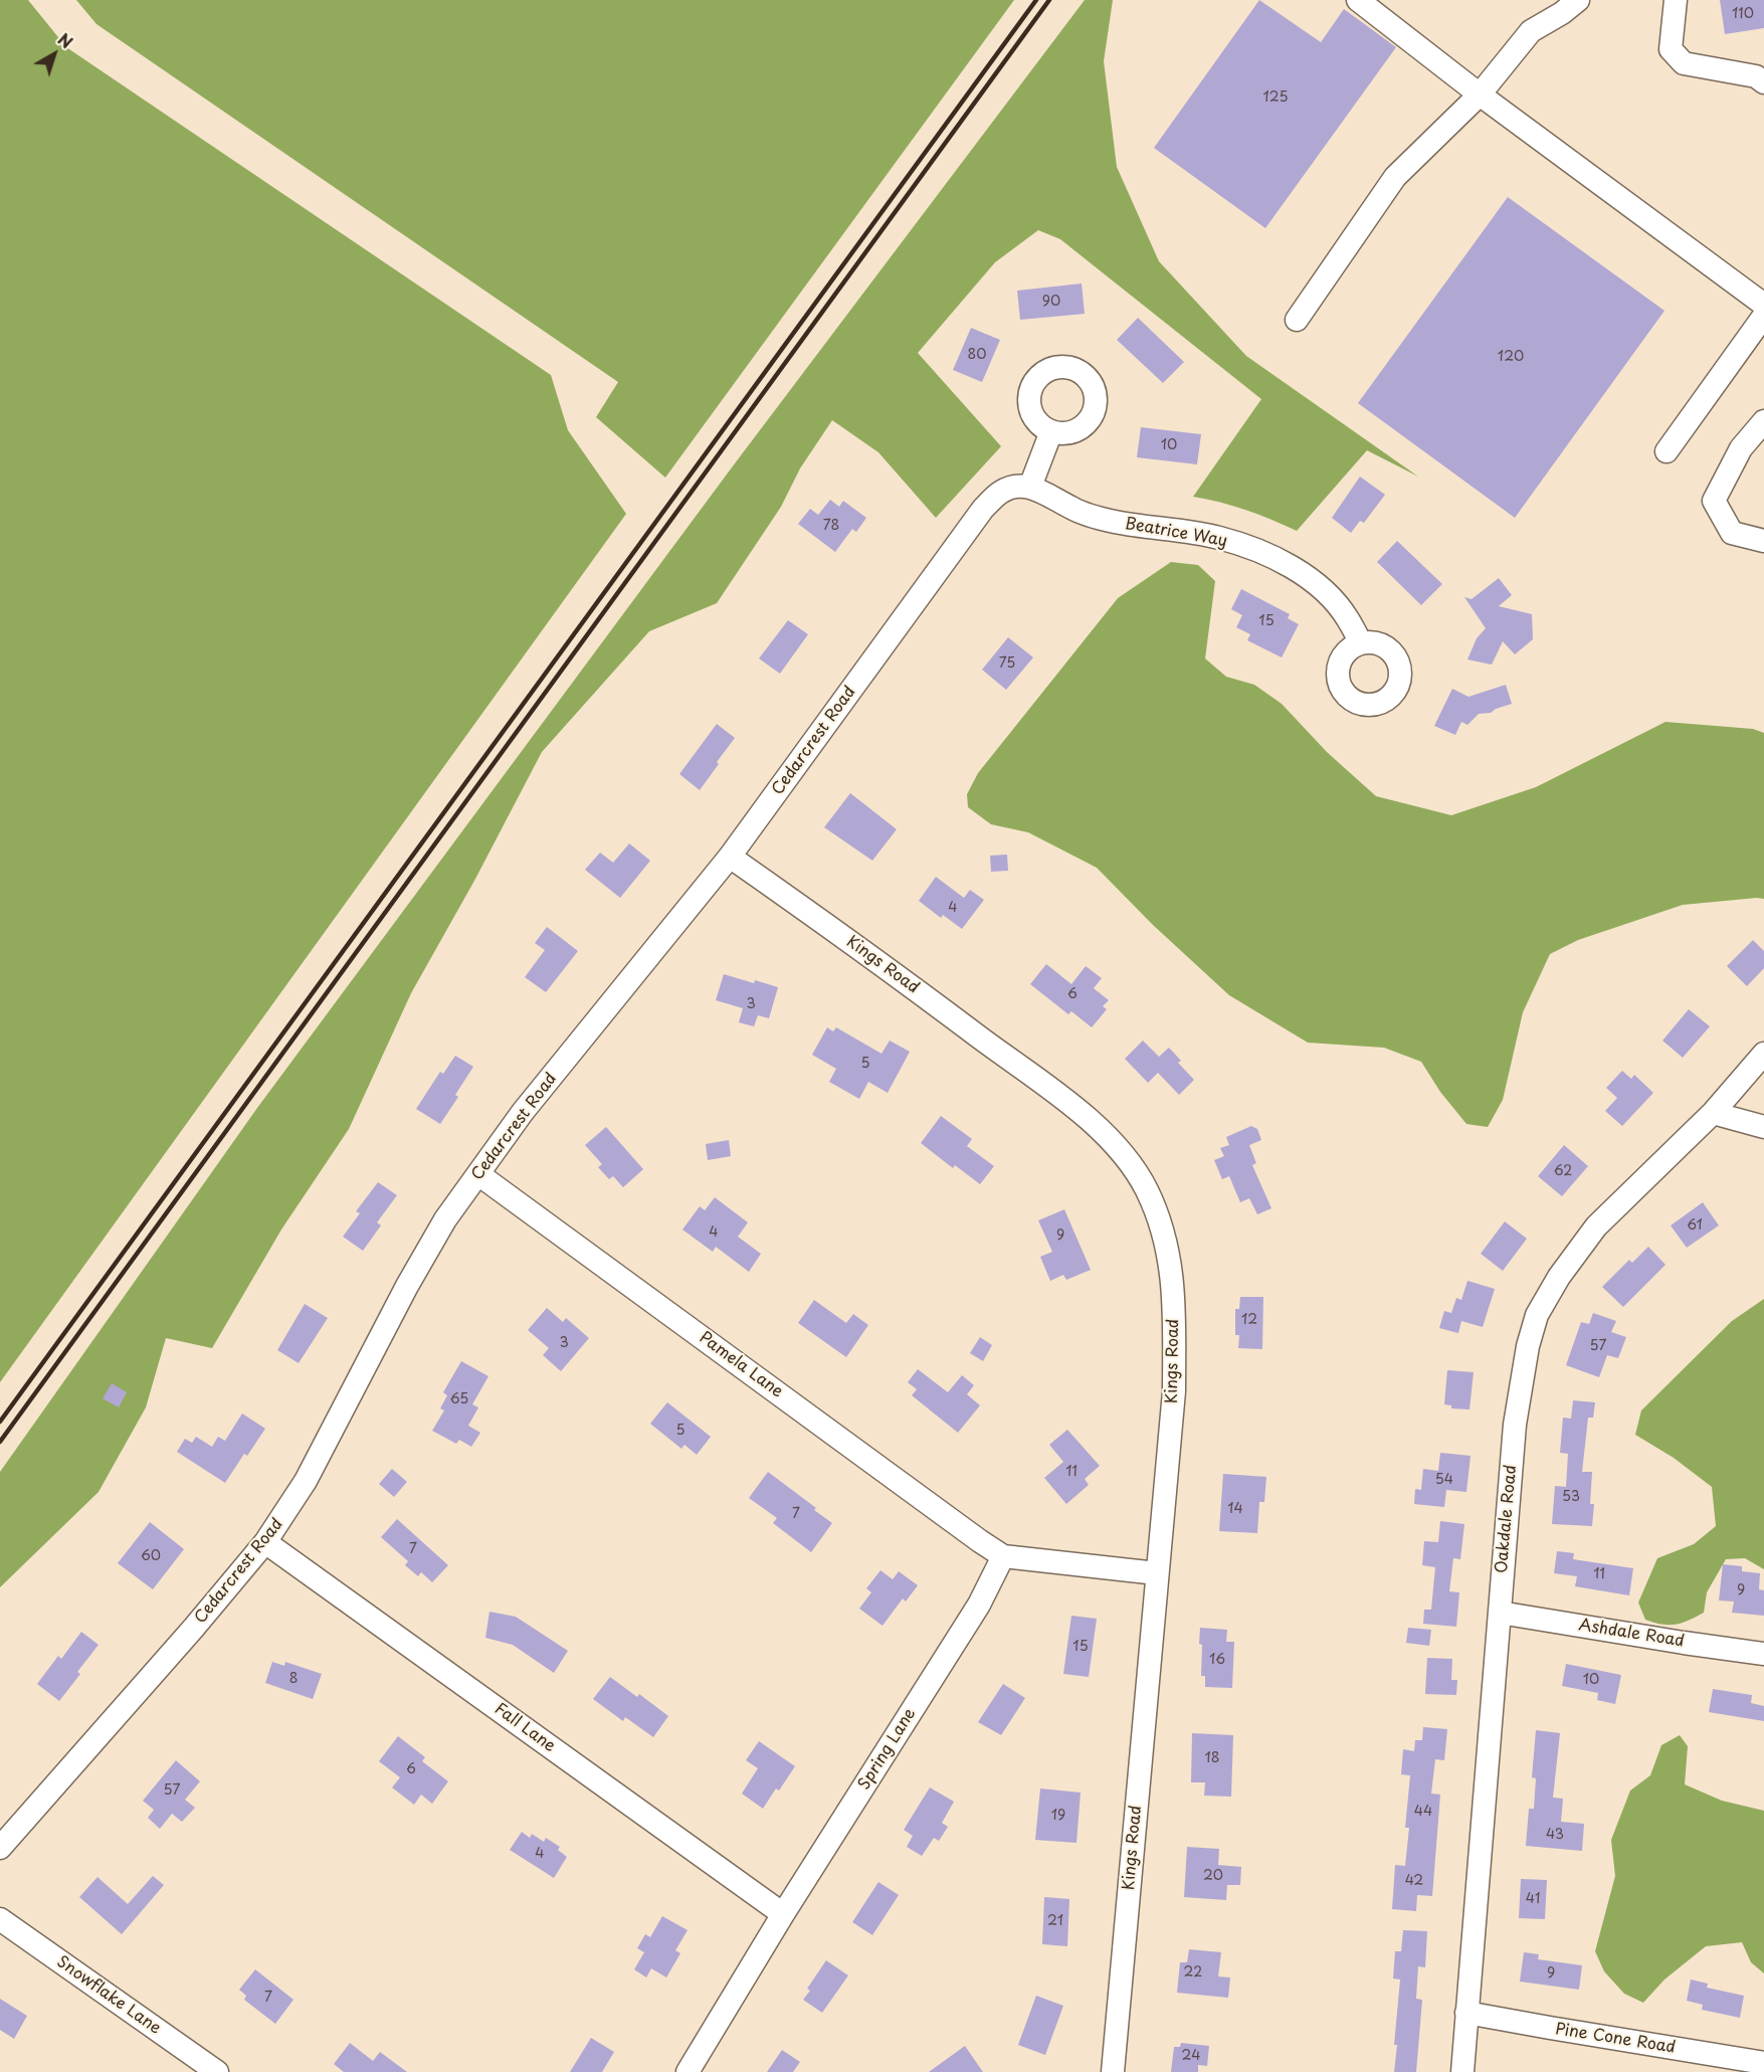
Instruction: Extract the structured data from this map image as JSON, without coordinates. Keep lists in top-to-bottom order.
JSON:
{
  "streets": {
    "street": [
      "Beatrice Way",
      "Cedarcrest Road",
      "Kings Road",
      "Pamela Lane",
      "Oakdale Road",
      "Ashdale Road",
      "Fall Lane",
      "Spring Lane",
      "Snowflake Lane",
      "Pine Cone Road"
    ]
  },
  "crossings": [
    ["Beatrice Way", "Cedarcrest Road"],
    ["Cedarcrest Road", "Kings Road"],
    ["Cedarcrest Road", "Pamela Lane"],
    ["Cedarcrest Road", "Fall Lane"],
    ["Pamela Lane", "Spring Lane"],
    ["Oakdale Road", "Ashdale Road"],
    ["Oakdale Road", "Pine Cone Road"],
    ["Fall Lane", "Spring Lane"]
  ],
  "house_numbers": [
    "110",
    "125",
    "90",
    "80",
    "120",
    "10",
    "78",
    "15",
    "75",
    "4",
    "6",
    "3",
    "5",
    "62",
    "61",
    "4",
    "9",
    "12",
    "3",
    "57",
    "65",
    "5",
    "11",
    "54",
    "53",
    "14",
    "7",
    "7",
    "60",
    "11",
    "9",
    "15",
    "16",
    "8",
    "10",
    "18",
    "6",
    "57",
    "44",
    "19",
    "43",
    "4",
    "20",
    "42",
    "41",
    "21",
    "22",
    "9",
    "7",
    "24"
  ],
  "north": "top right"
}
